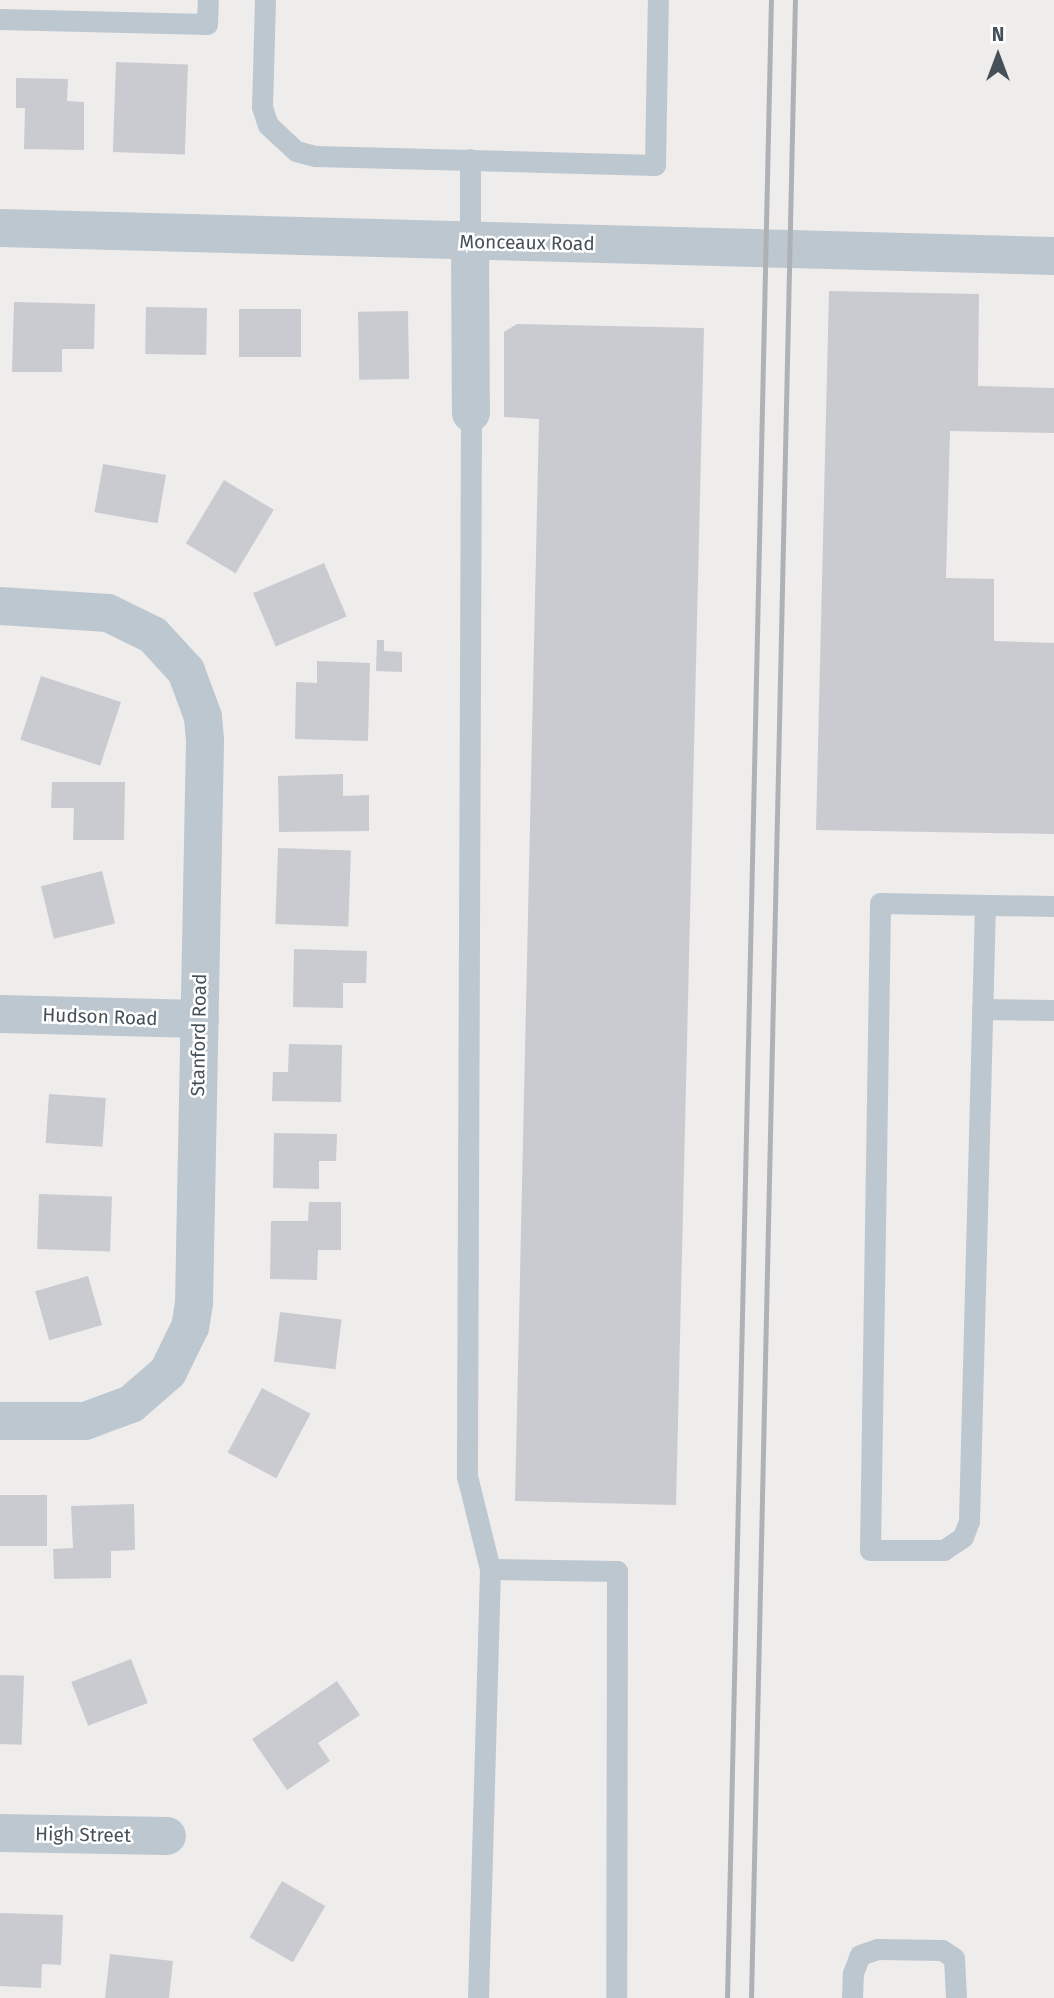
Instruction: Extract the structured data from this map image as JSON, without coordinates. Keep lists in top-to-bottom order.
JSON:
{
  "streets": {
    "street": [
      "Monceaux Road",
      "Hudson Road",
      "Stanford Road",
      "High Street"
    ]
  },
  "crossings": [
    ["Hudson Road", "Stanford Road"]
  ],
  "north": "top"
}
